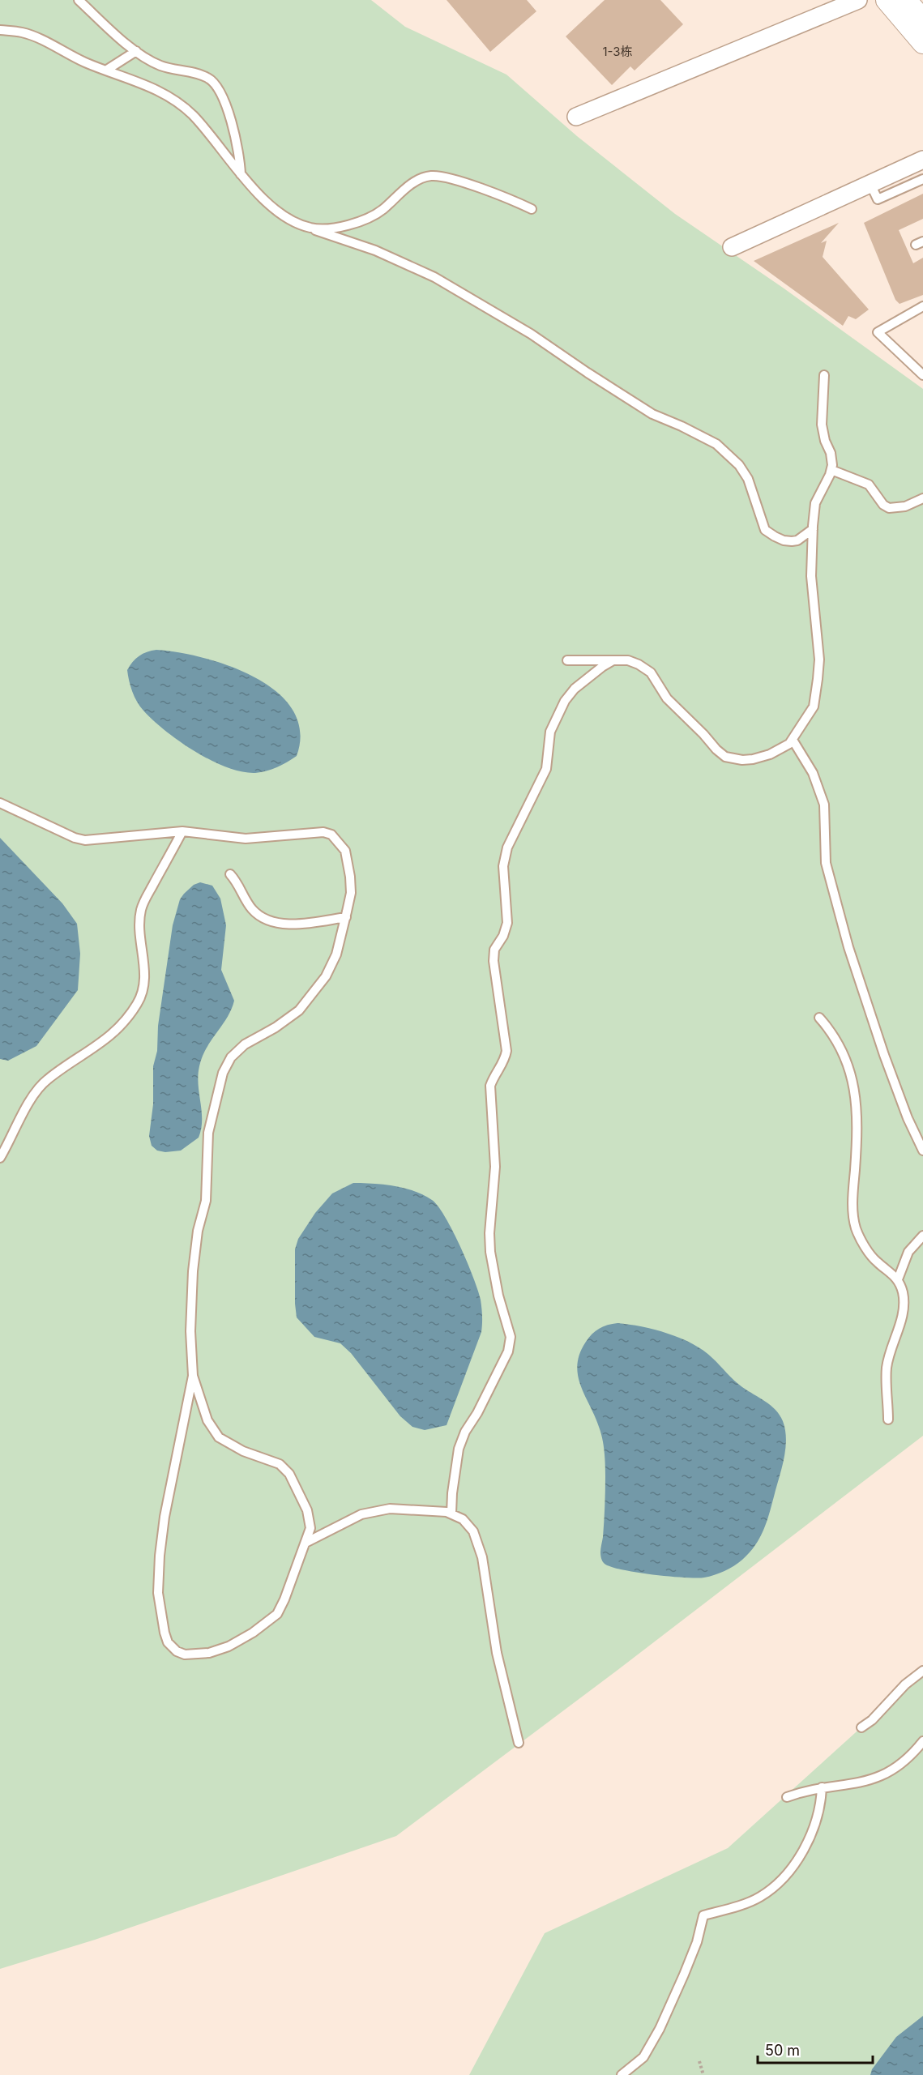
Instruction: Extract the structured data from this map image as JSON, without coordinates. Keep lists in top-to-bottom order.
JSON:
{
  "house_numbers": ["1-3栋"],
  "scale_bar": "50 m"
}
